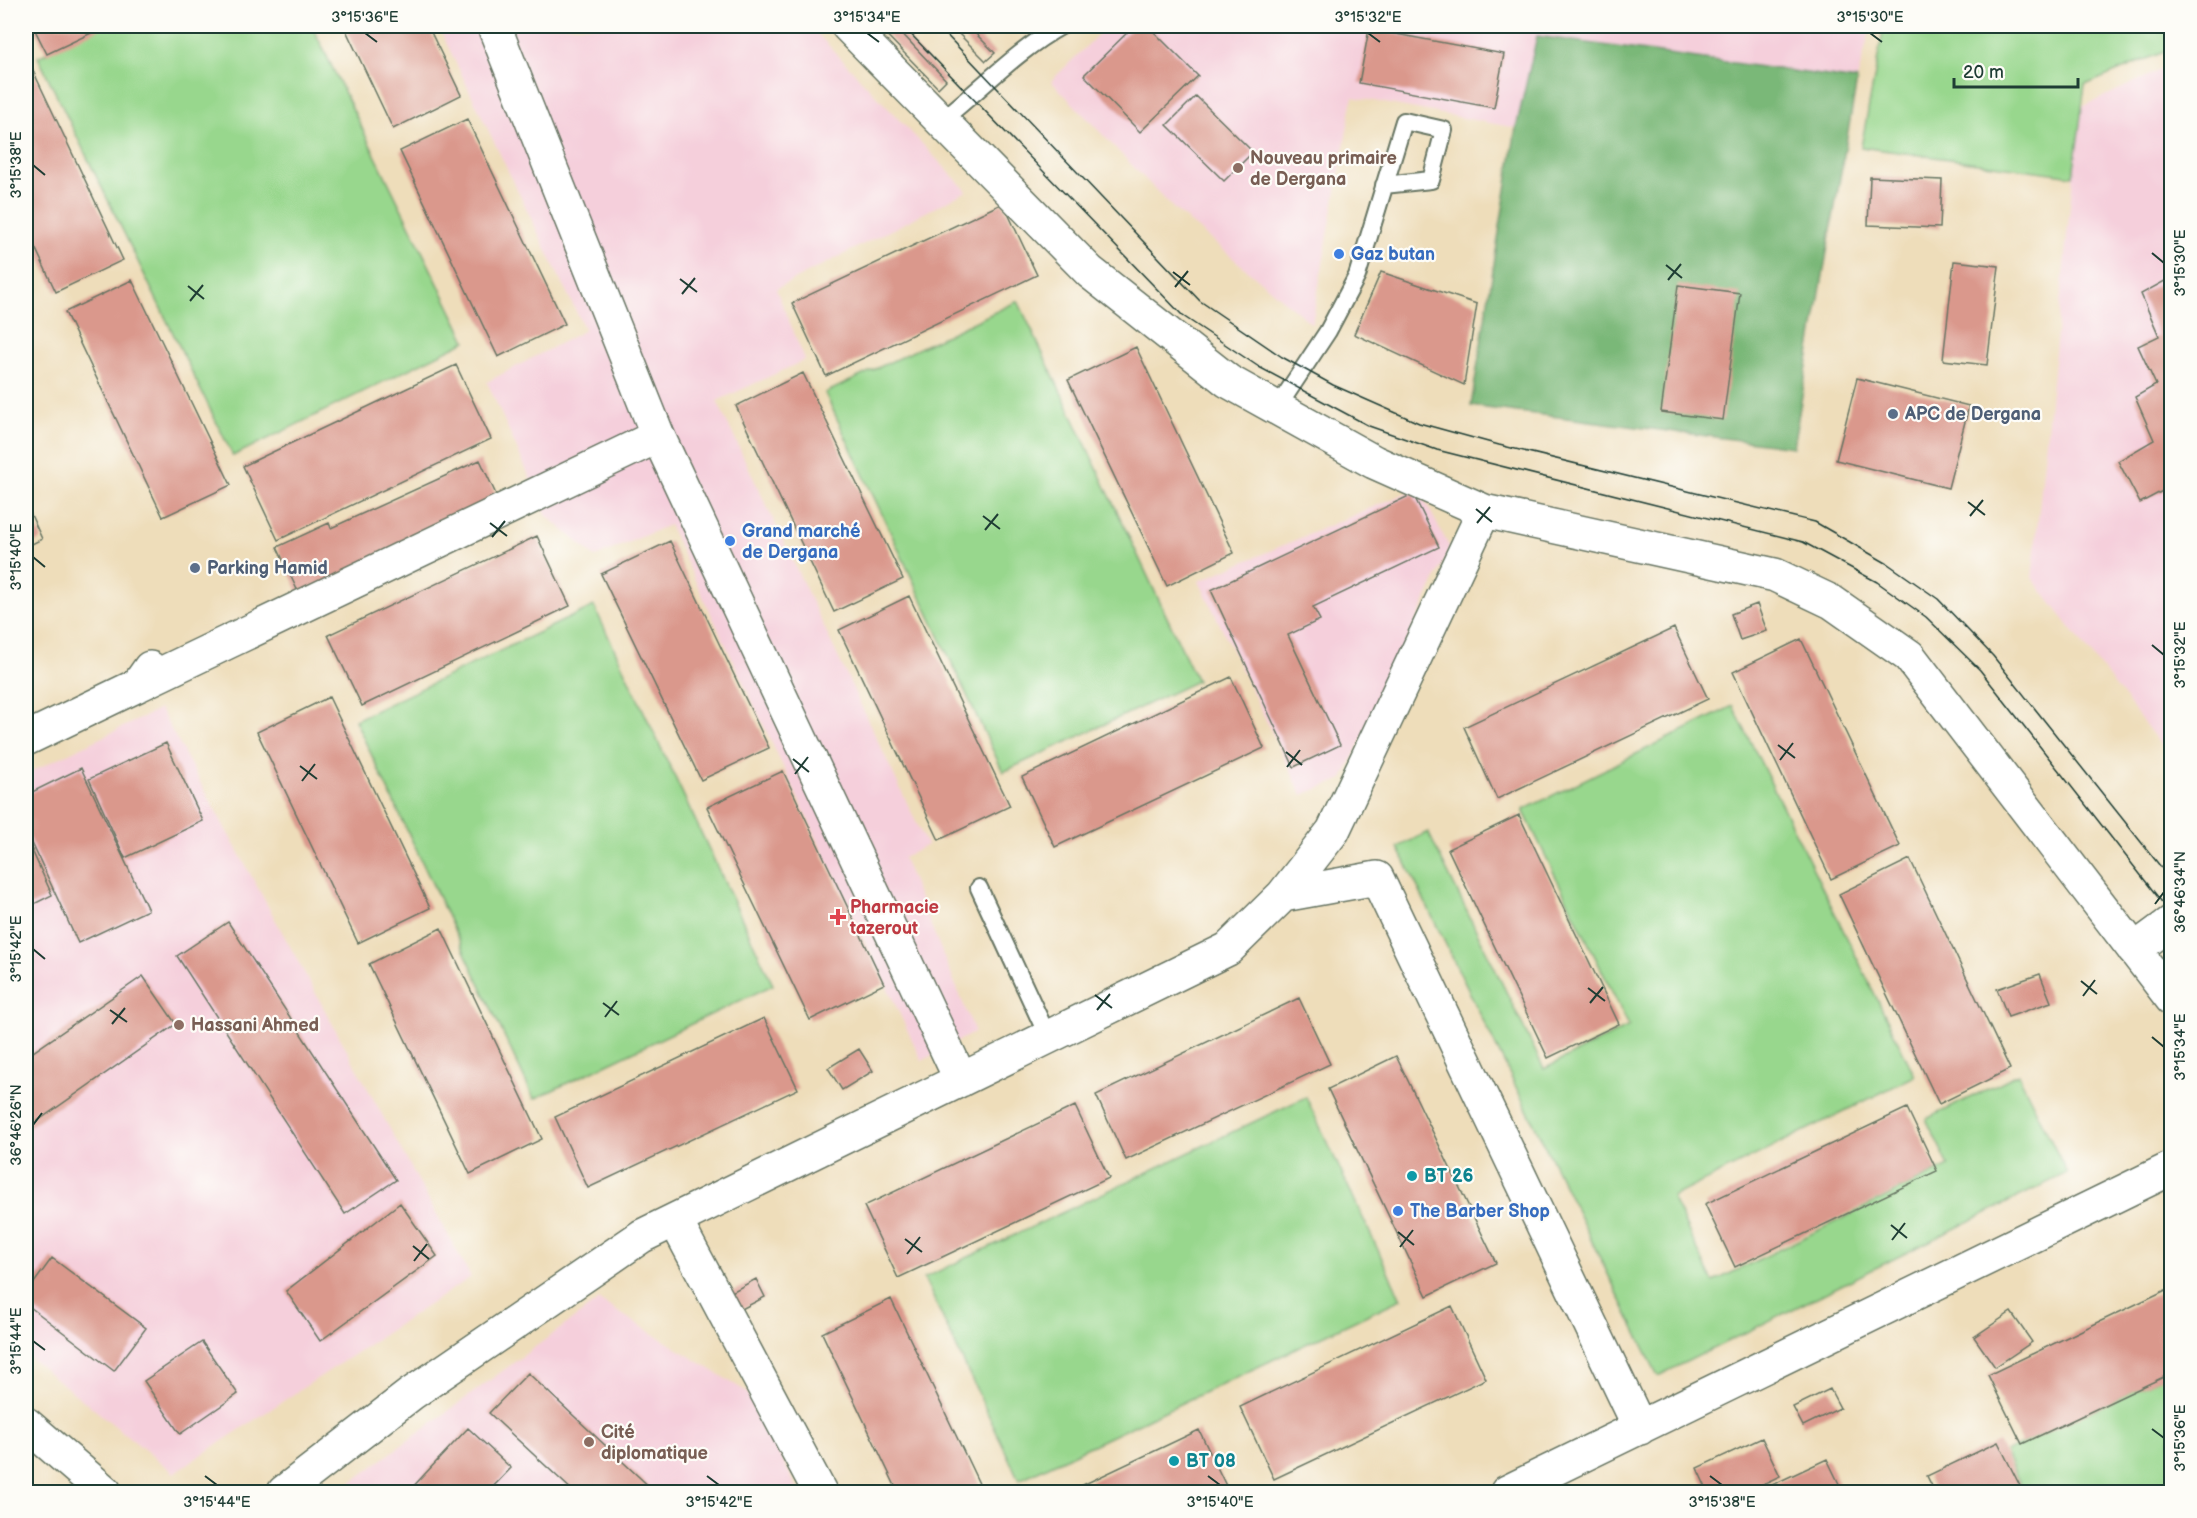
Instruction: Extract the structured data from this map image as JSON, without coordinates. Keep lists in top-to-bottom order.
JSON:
{
  "places": {
    "other": [
      "Nouveau primaire de Dergana",
      "Gaz butan",
      "APC de Dergana",
      "Grand marché de Dergana",
      "Parking Hamid",
      "Hassani Ahmed",
      "BT 26",
      "The Barber Shop",
      "Cité diplomatique",
      "BT 08"
    ],
    "health": ["Pharmacie tazerout"]
  },
  "scale_bar": "20 m",
  "coordinates": [
    "3°15'36\"E",
    "3°15'34\"E",
    "3°15'32\"E",
    "3°15'30\"E",
    "3°15'38\"E",
    "3°15'40\"E",
    "36°46'34\"N",
    "3°15'42\"E",
    "36°46'26\"N",
    "3°15'44\"E"
  ]
}
